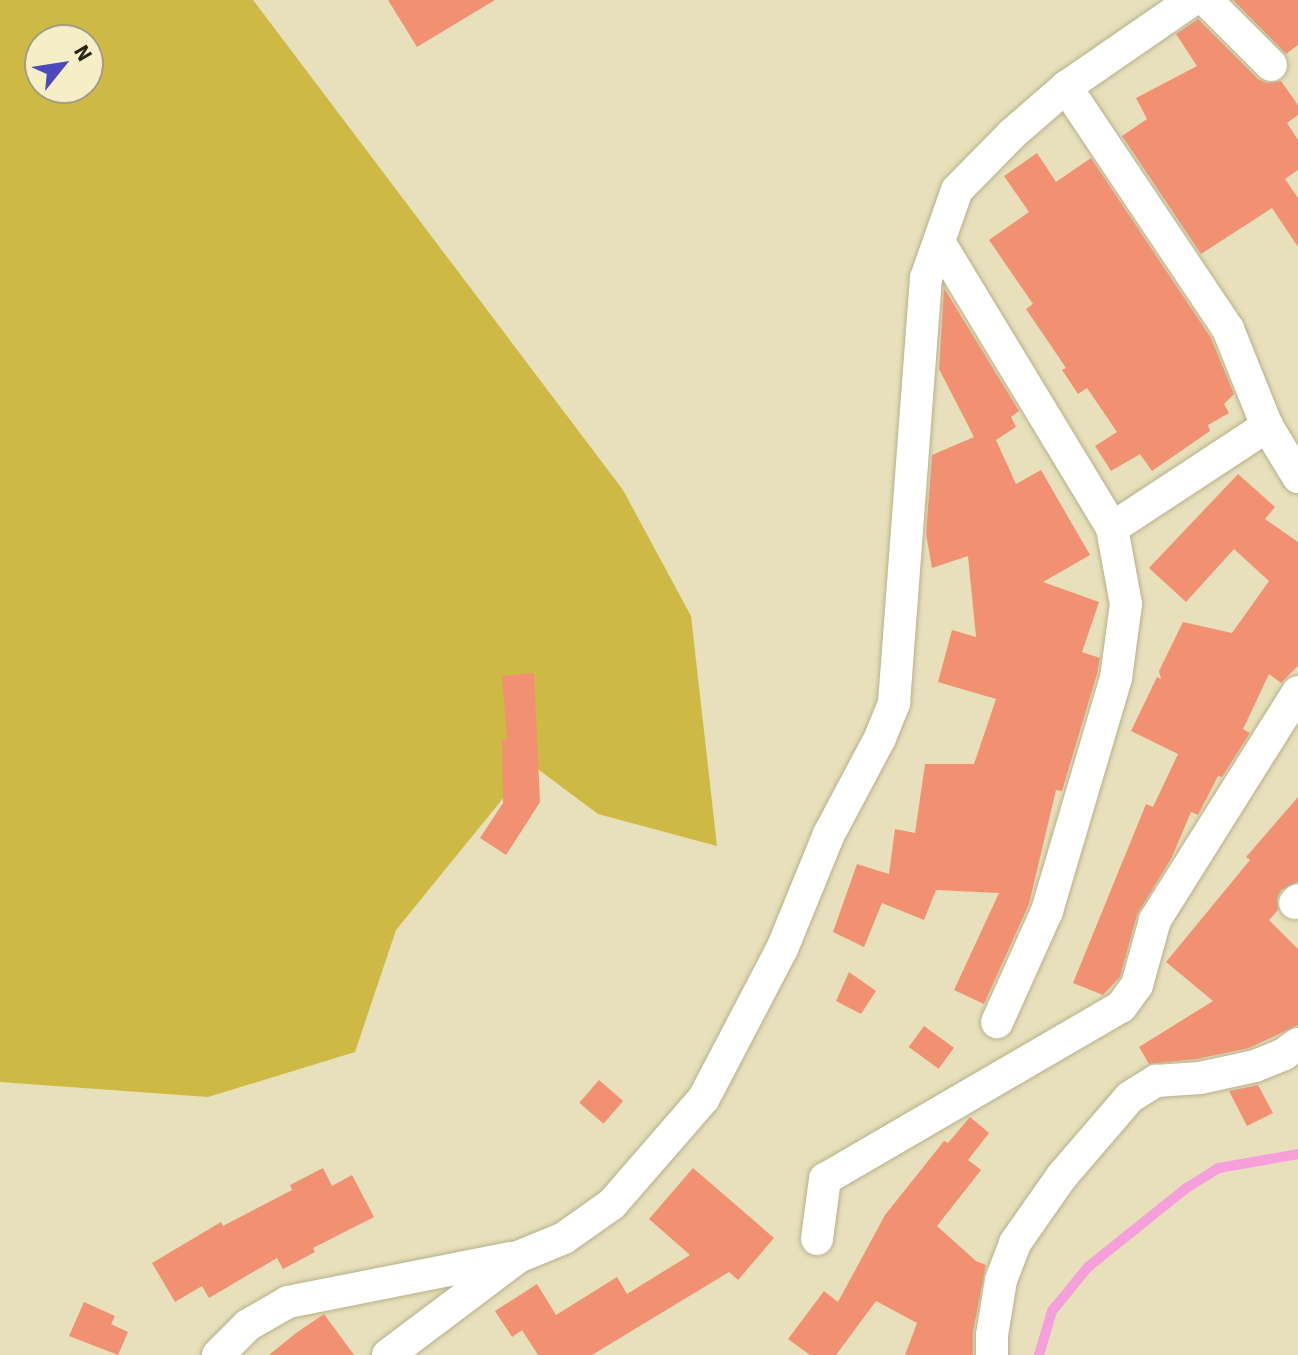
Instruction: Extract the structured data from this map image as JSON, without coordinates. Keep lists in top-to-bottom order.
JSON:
{
  "north": "top right"
}
